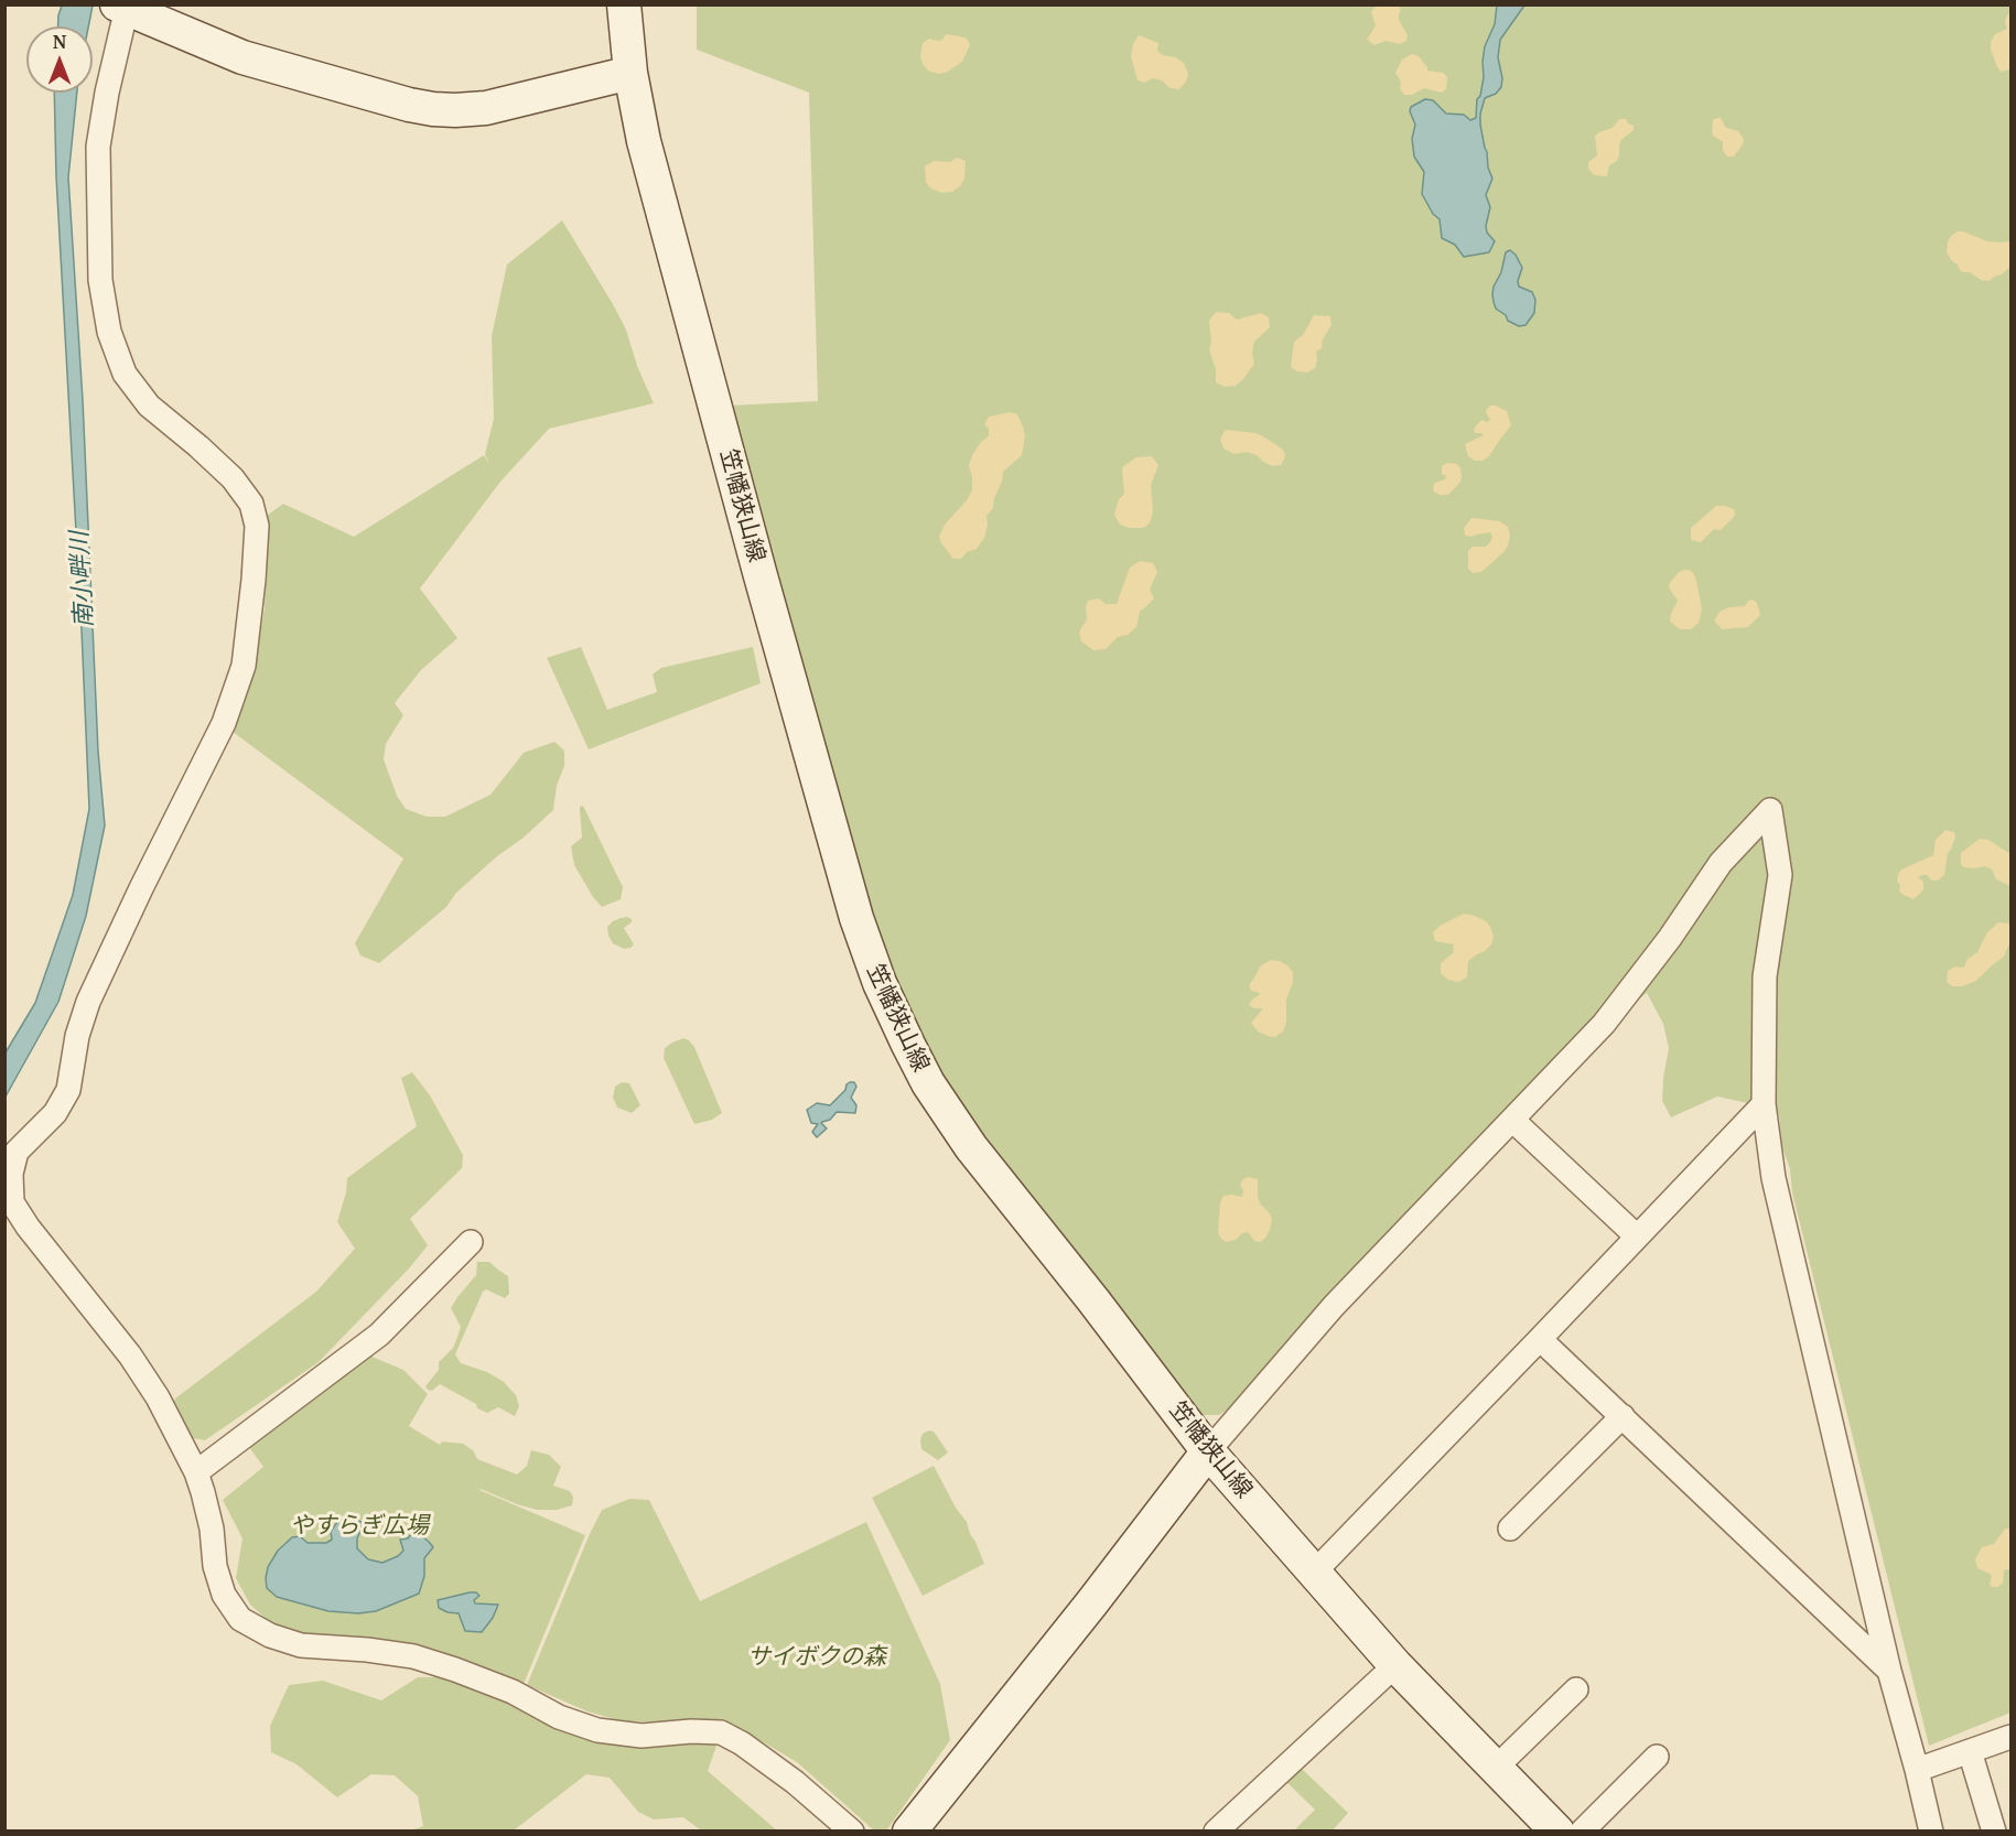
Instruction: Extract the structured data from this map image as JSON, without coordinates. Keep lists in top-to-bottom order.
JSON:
{
  "streets": {
    "main road": ["笠幡狭山線"]
  },
  "water": ["南小畔川"],
  "parks": ["やすらぎ広場", "サイボクの森"],
  "north": "top"
}
